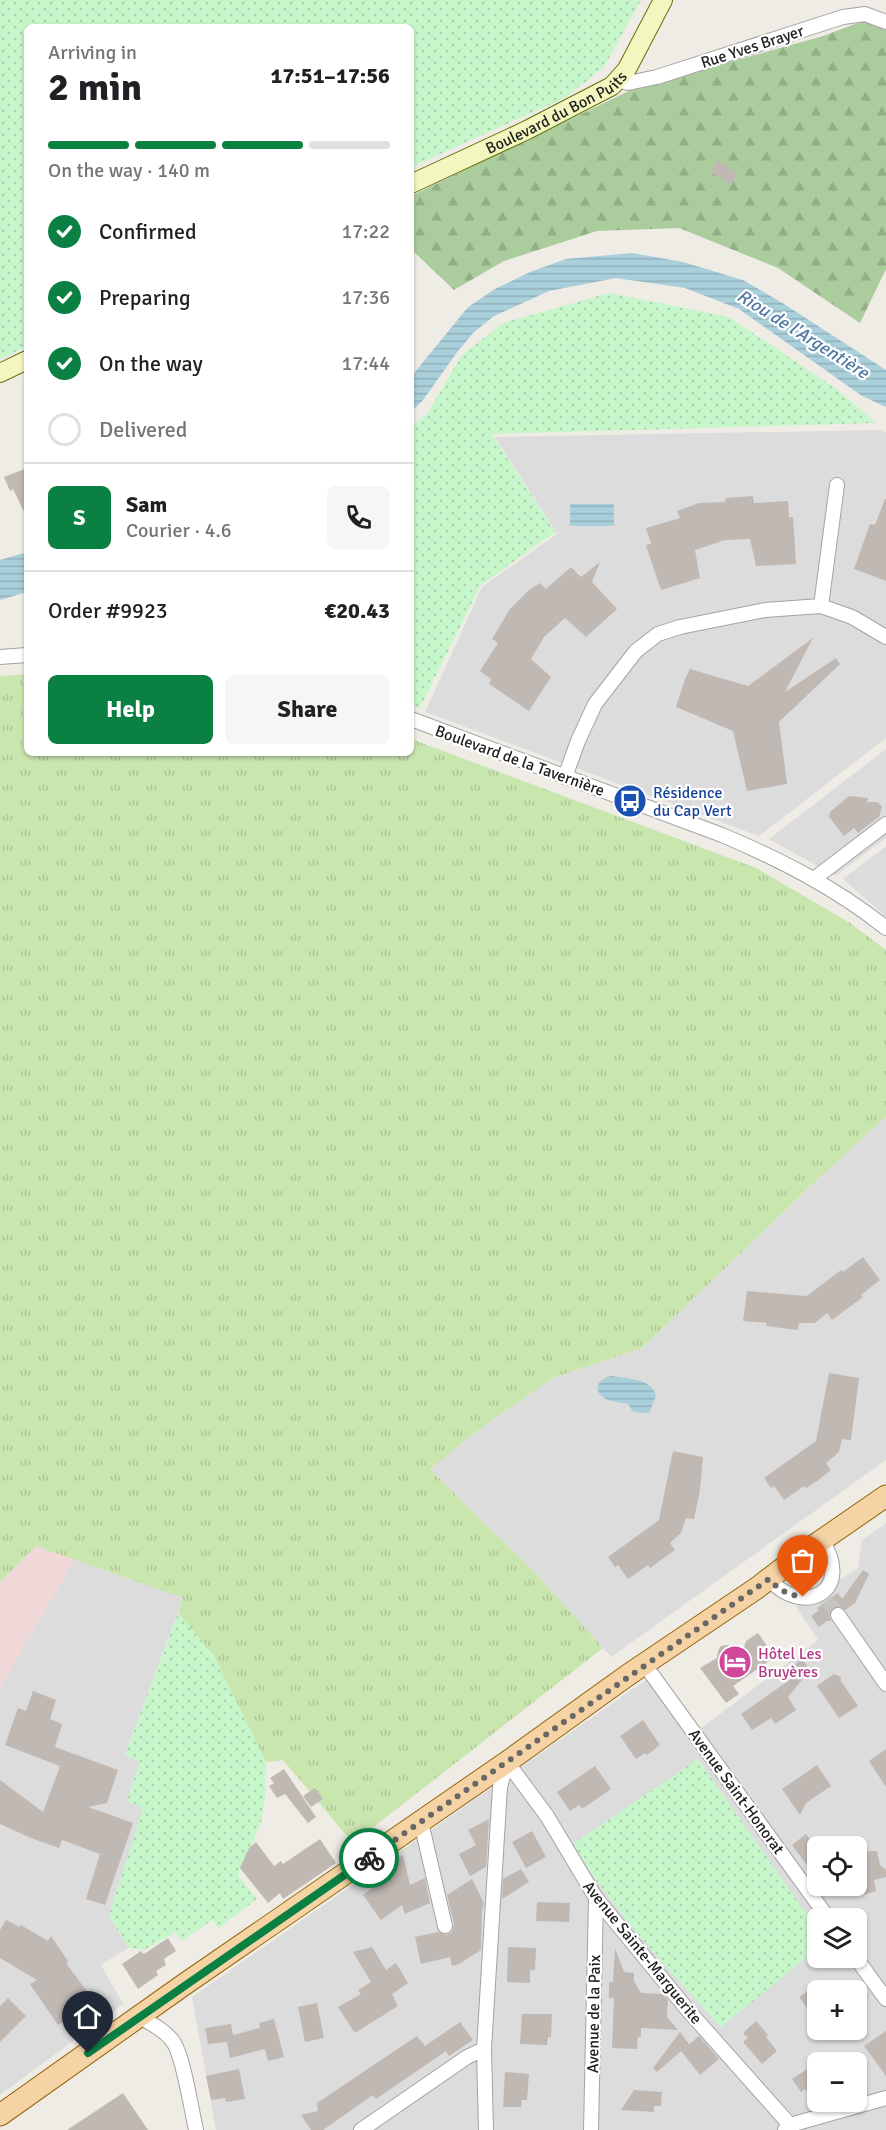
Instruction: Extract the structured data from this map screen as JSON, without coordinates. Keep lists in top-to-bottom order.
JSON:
{
  "streets": {
    "main road": ["Boulevard du Bon Puits"],
    "street": [
      "Rue Yves Brayer",
      "Boulevard de la Tavernière",
      "Avenue Saint-Honorat",
      "Avenue Sainte-Marguerite",
      "Avenue de la Paix"
    ]
  },
  "crossings": [
    ["Rue Yves Brayer", "Boulevard du Bon Puits"],
    ["Avenue Sainte-Marguerite", "Avenue de la Paix"]
  ],
  "water": ["Riou de l'Argentière"],
  "places": {
    "bus stop": ["Résidence du Cap Vert"],
    "hotel": ["Hôtel Les Bruyères"]
  },
  "page": {
    "heading": ["2 min", "Arriving in", "17:51–17:56"],
    "panel": [
      "Sam",
      "Courier · 4.6",
      "Order #9923",
      "€20.43"
    ],
    "bar": "On the way · 140 m",
    "list": [
      ["Confirmed", "17:22"],
      ["Preparing", "17:36"],
      ["On the way", "17:44"],
      "Delivered"
    ],
    "round": "S",
    "buttons": ["Help", "Share"],
    "map_buttons": ["+", "−"]
  }
}
